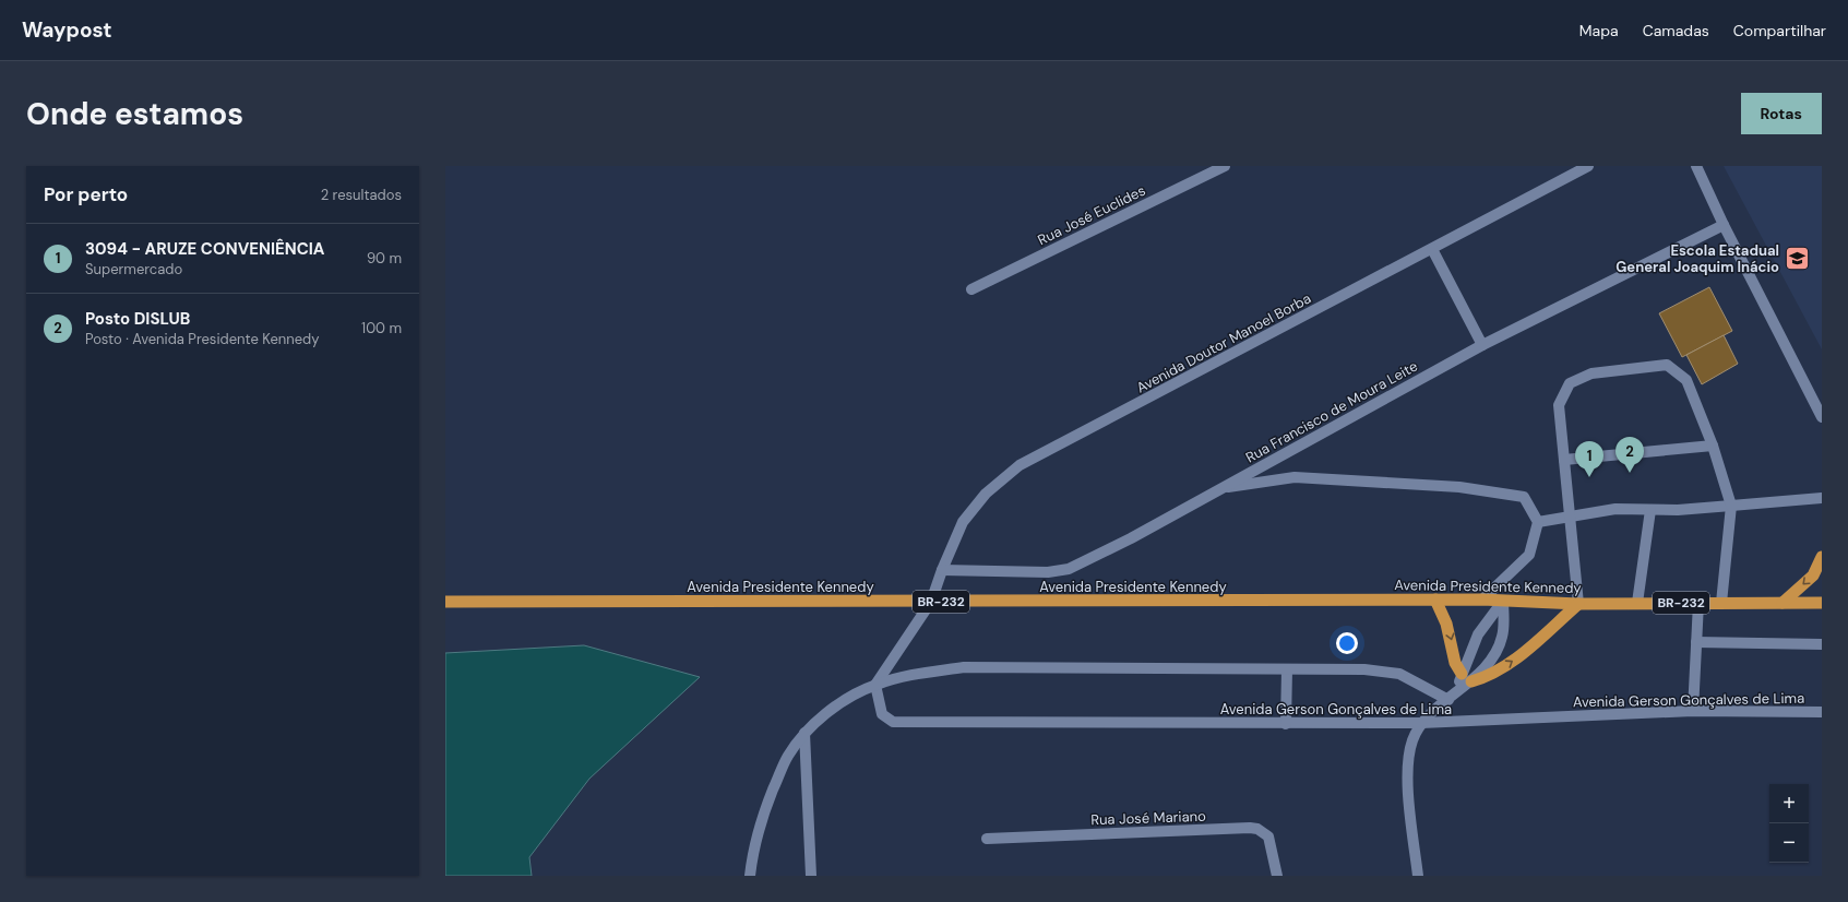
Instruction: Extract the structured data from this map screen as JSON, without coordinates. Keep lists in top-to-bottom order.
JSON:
{
  "streets": {
    "highway": ["Avenida Presidente Kennedy", "BR-232"],
    "street": [
      "Rua José Euclides",
      "Avenida Doutor Manoel Borba",
      "Rua Francisco de Moura Leite",
      "Avenida Gerson Gonçalves de Lima",
      "Rua José Mariano"
    ]
  },
  "crossings": [
    ["Avenida Doutor Manoel Borba", "Rua Francisco de Moura Leite"],
    ["Avenida Doutor Manoel Borba", "Avenida Presidente Kennedy"],
    ["Avenida Doutor Manoel Borba", "Avenida Gerson Gonçalves de Lima"]
  ],
  "places": {
    "school or university": ["Escola Estadual General Joaquim Inácio"]
  },
  "page": {
    "header": "Waypost",
    "nav": ["Mapa", "Camadas", "Compartilhar"],
    "buttons": "Rotas",
    "title": "Onde estamos",
    "heading": ["Por perto", "2 resultados"],
    "list": [
      {
        "mark": "1",
        "name": "3094 - ARUZE CONVENIÊNCIA",
        "note": "Supermercado",
        "value": "90 m"
      },
      {
        "mark": "2",
        "name": "Posto DISLUB",
        "note": "Posto · Avenida Presidente Kennedy",
        "value": "100 m"
      }
    ],
    "pins": ["2", "1"],
    "map_buttons": ["+", "−"]
  }
}
